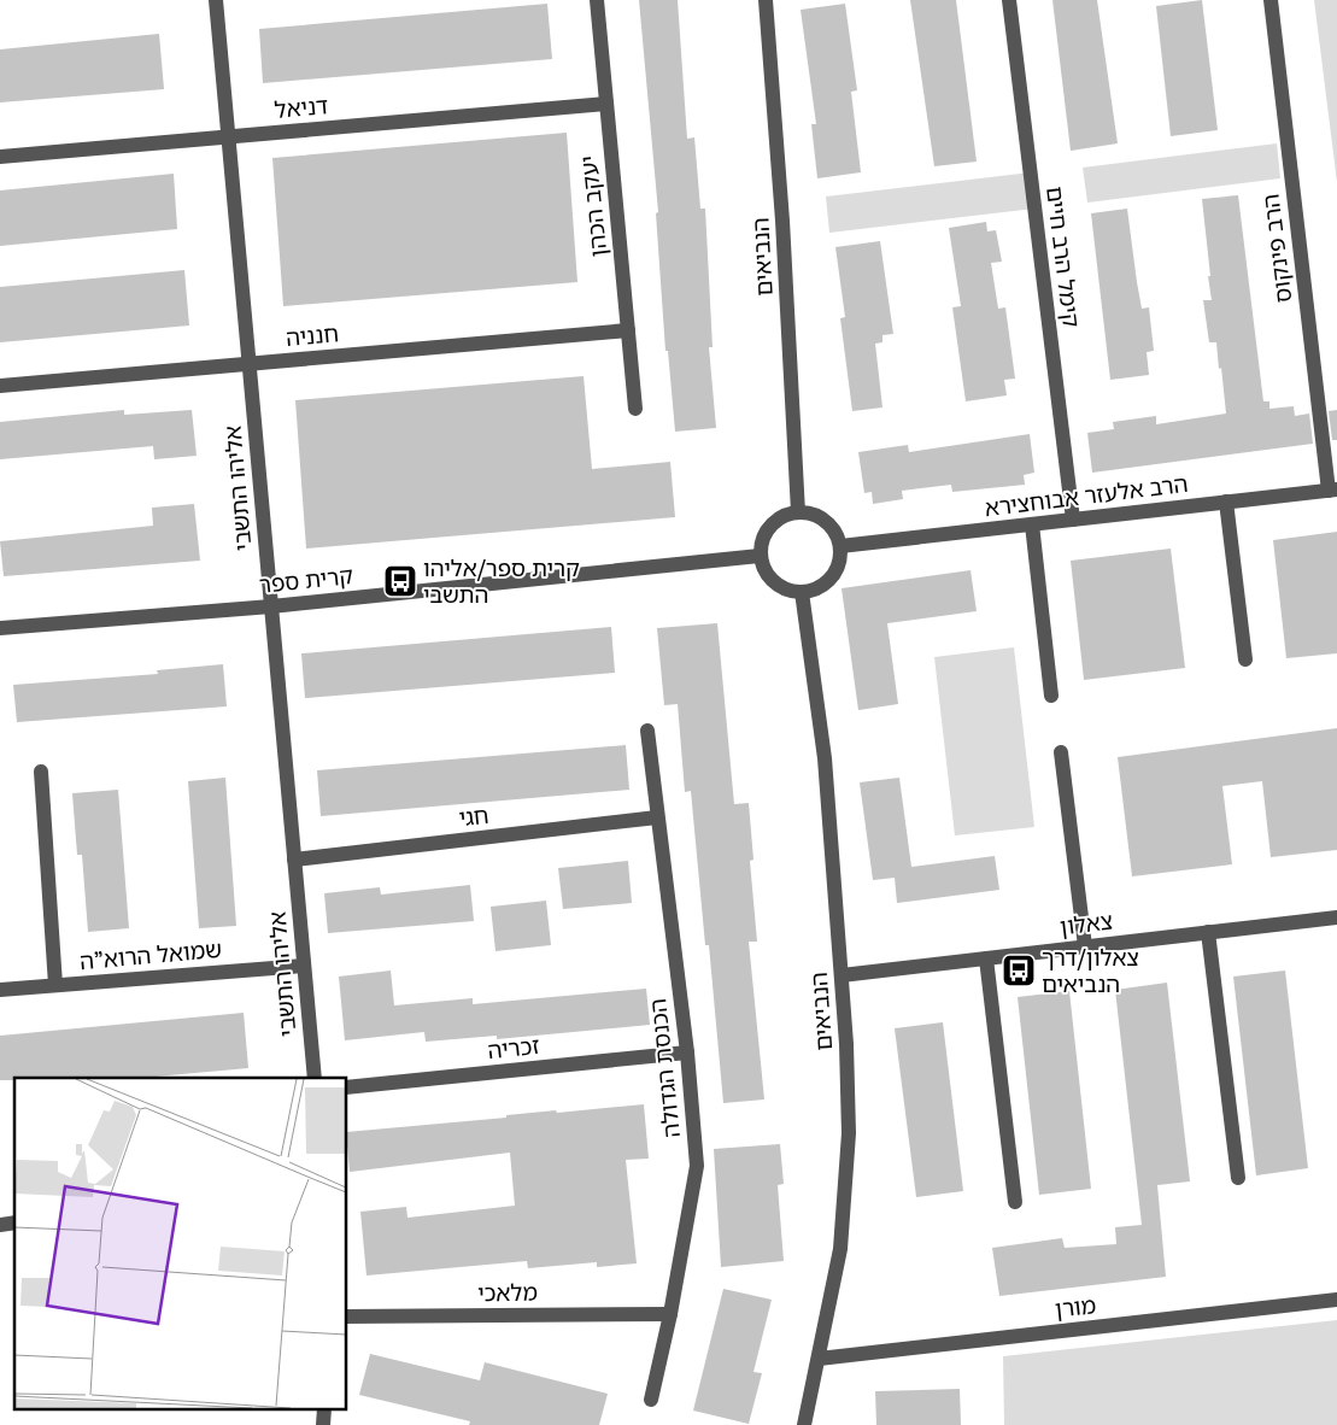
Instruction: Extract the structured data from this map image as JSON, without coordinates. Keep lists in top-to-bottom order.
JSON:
{
  "streets": {
    "street": [
      "דניאל",
      "יעקב הכהן",
      "הרב פינקוס",
      "הנביאים",
      "קימל הרב חיים",
      "חנניה",
      "אליהו התשבי",
      "הרב אלעזר אבוחצירא",
      "קרית ספר",
      "חגי",
      "צאלון",
      "שמואל הרוא\"ה",
      "זכריה",
      "הכנסת הגדולה",
      "מלאכי",
      "מורן"
    ]
  },
  "crossings": [
    ["דניאל", "יעקב הכהן"],
    ["דניאל", "אליהו התשבי"],
    ["יעקב הכהן", "חנניה"],
    ["הרב פינקוס", "הרב אלעזר אבוחצירא"],
    ["הנביאים", "הרב אלעזר אבוחצירא"],
    ["הנביאים", "קרית ספר"],
    ["הנביאים", "צאלון"],
    ["הנביאים", "מורן"],
    ["קימל הרב חיים", "הרב אלעזר אבוחצירא"],
    ["חנניה", "אליהו התשבי"],
    ["אליהו התשבי", "קרית ספר"],
    ["אליהו התשבי", "חגי"],
    ["אליהו התשבי", "שמואל הרוא\"ה"],
    ["הרב אלעזר אבוחצירא", "קרית ספר"],
    ["חגי", "הכנסת הגדולה"],
    ["זכריה", "הכנסת הגדולה"],
    ["הכנסת הגדולה", "מלאכי"]
  ],
  "places": {
    "bus stop": ["קרית ספר/אליהו התשבי", "צאלון/דרך הנביאים"]
  }
}
